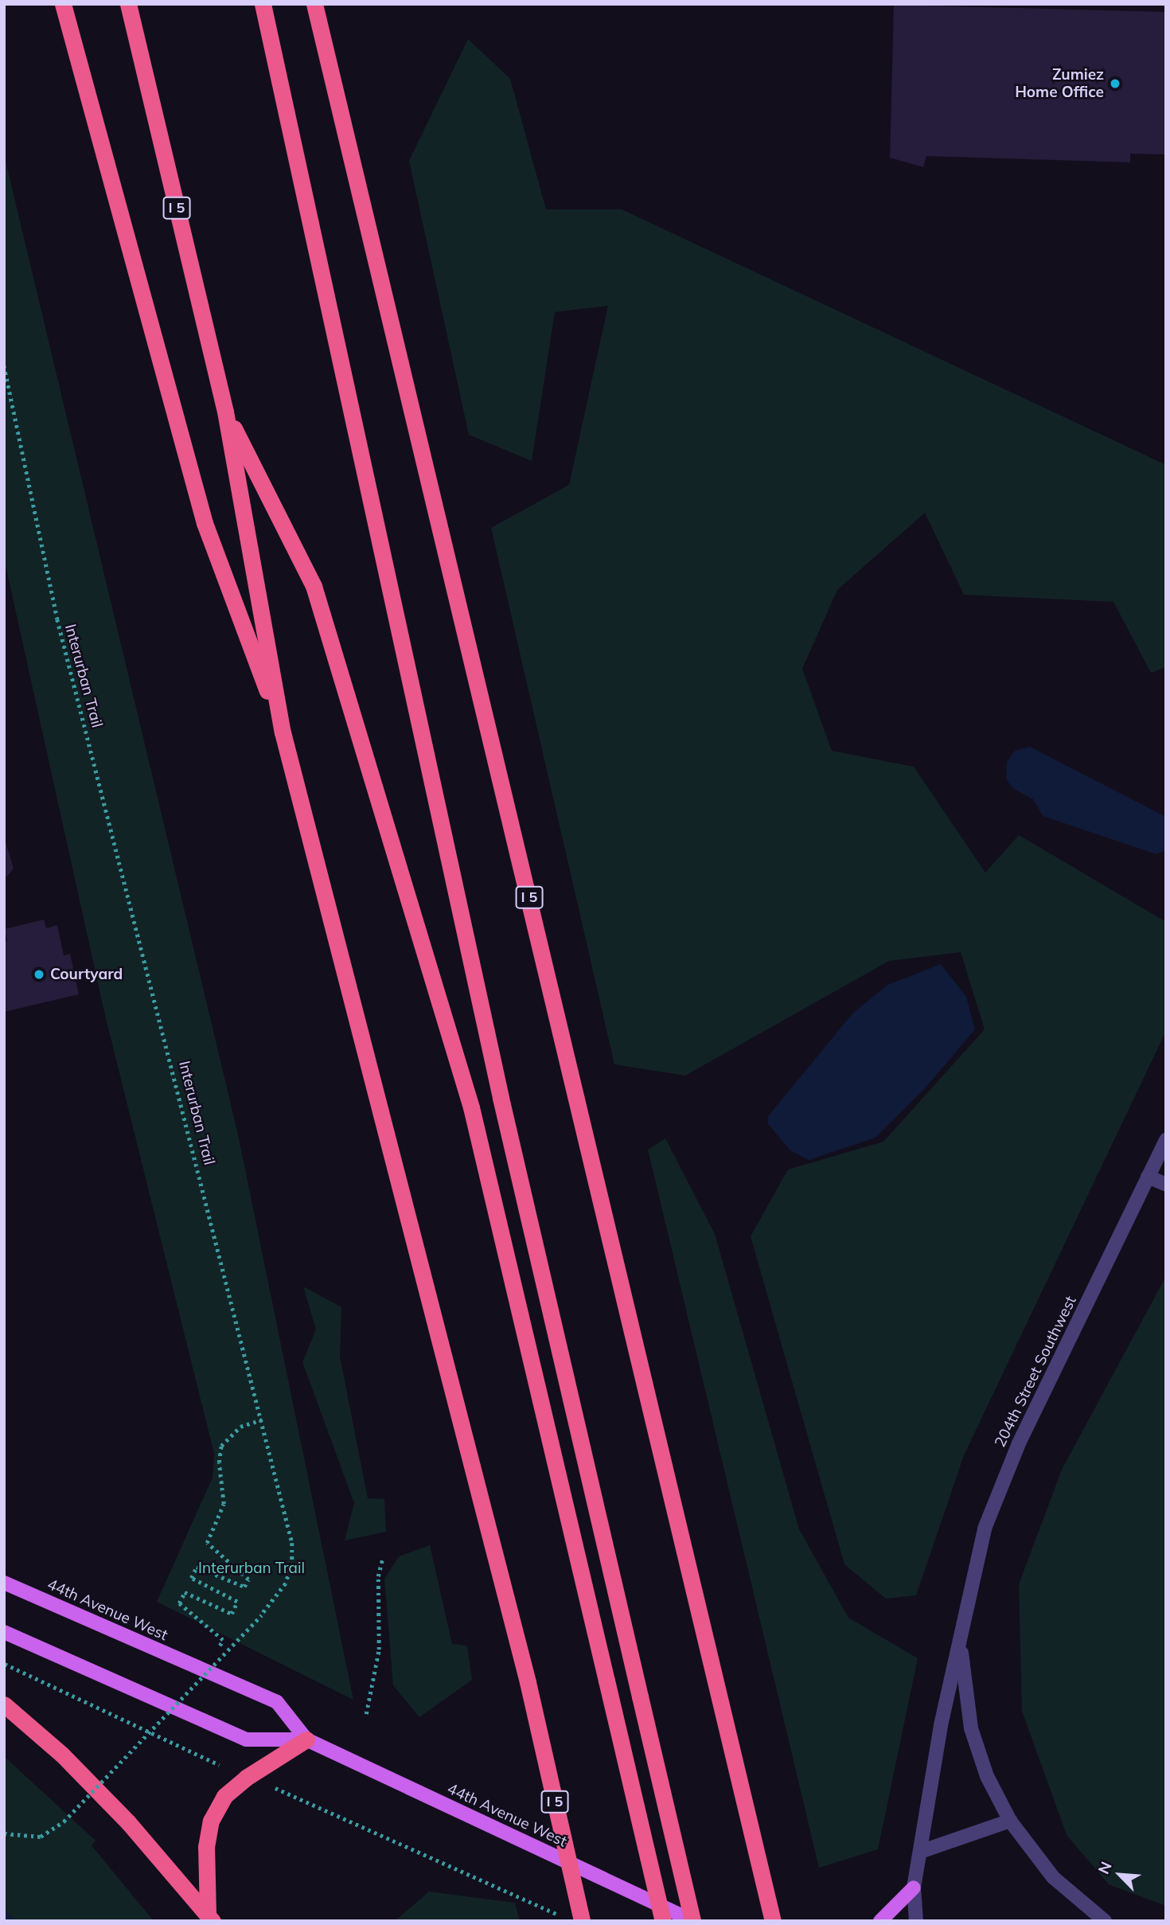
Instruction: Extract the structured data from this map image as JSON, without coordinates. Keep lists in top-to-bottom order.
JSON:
{
  "streets": {
    "highway": ["I 5"],
    "main road": ["44th Avenue West"],
    "street": ["204th Street Southwest"],
    "path": ["Interurban Trail"]
  },
  "parks": ["Interurban Trail"],
  "places": ["Zumiez Home Office", "Courtyard"],
  "north": "top left"
}
